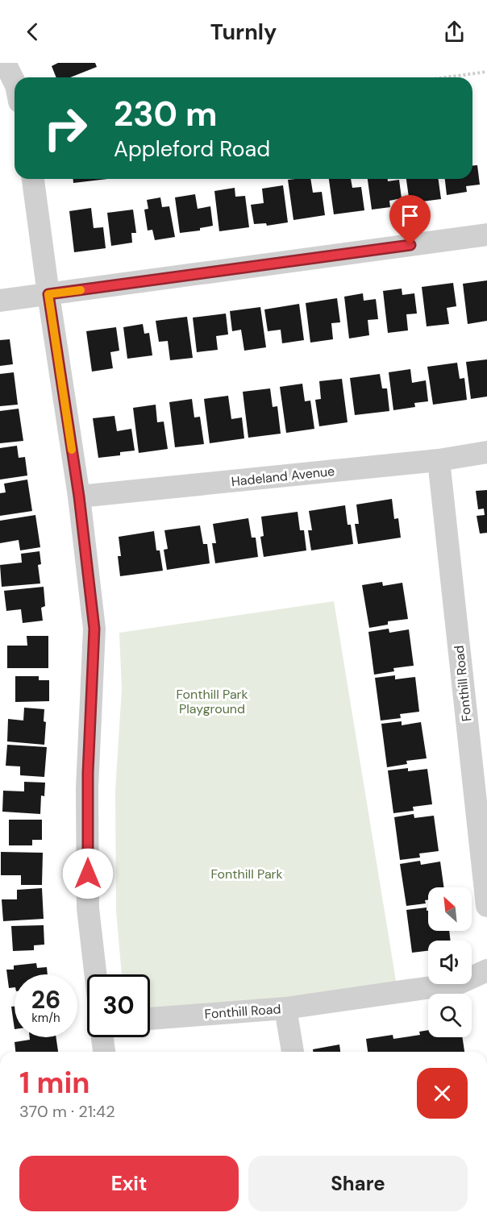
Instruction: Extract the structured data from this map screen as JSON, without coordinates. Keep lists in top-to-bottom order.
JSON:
{
  "streets": {
    "street": ["Hadeland Avenue", "Fonthill Road"]
  },
  "crossings": [
    ["Hadeland Avenue", "Fonthill Road"]
  ],
  "parks": ["Fonthill Park Playground", "Fonthill Park"],
  "north": "top left",
  "page": {
    "header": "Turnly",
    "turn": ["230 m", "Appleford Road"],
    "speed": "26 km/h",
    "limit": "30",
    "heading": ["1 min", "370 m · 21:42"],
    "buttons": ["Exit", "Share"]
  }
}
